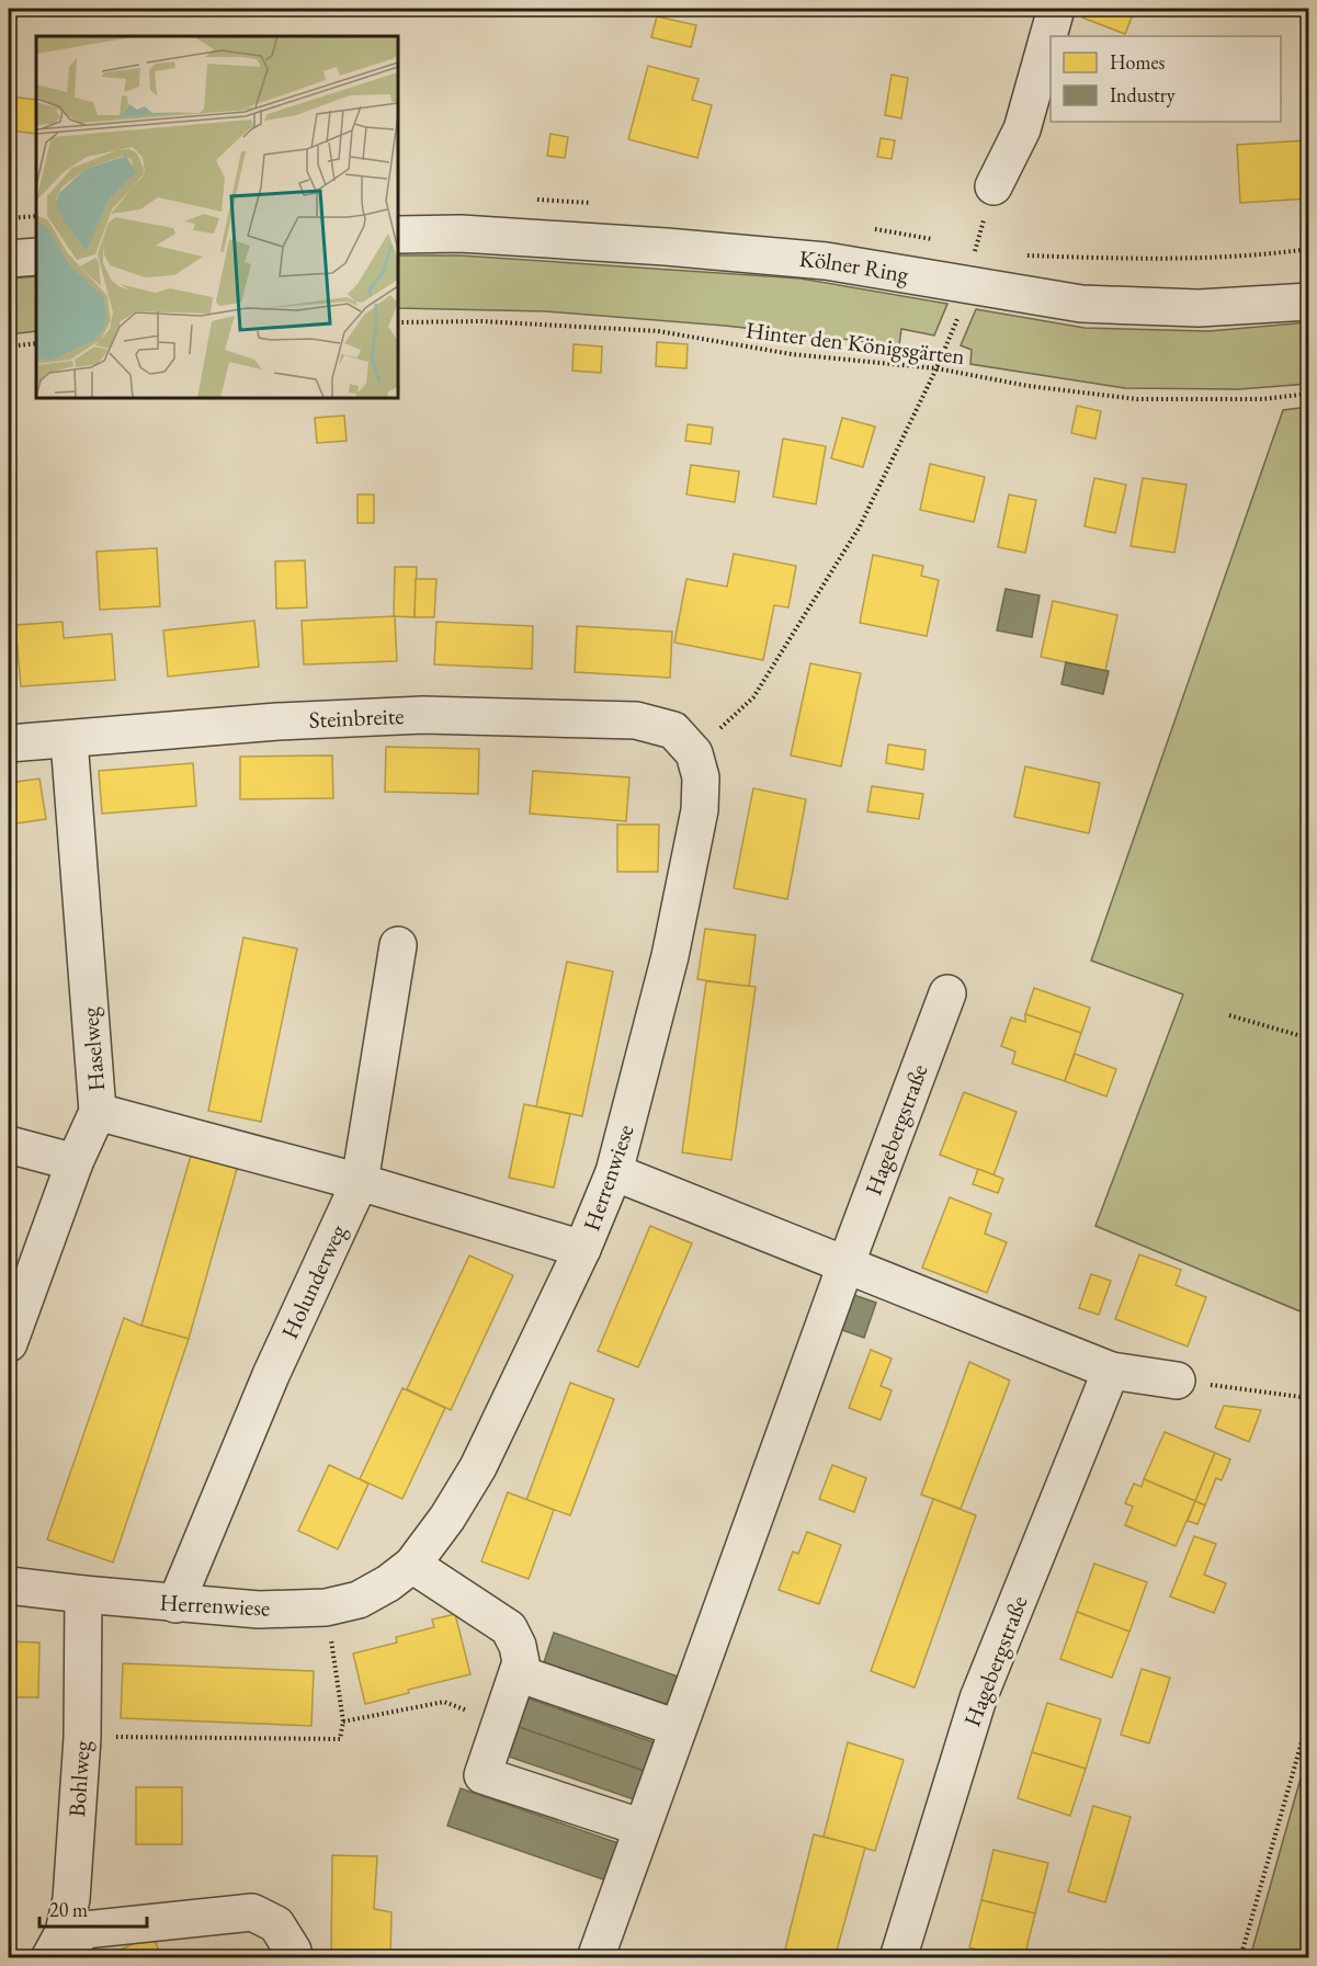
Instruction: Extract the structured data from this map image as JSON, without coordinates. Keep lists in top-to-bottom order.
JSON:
{
  "streets": {
    "street": [
      "Kölner Ring",
      "Steinbreite",
      "Haselweg",
      "Hagebergstraße",
      "Herrenwiese",
      "Holunderweg",
      "Bohlweg"
    ],
    "path": ["Hinter den Königsgärten"]
  },
  "crossings": [
    ["Steinbreite", "Haselweg"],
    ["Steinbreite", "Herrenwiese"],
    ["Herrenwiese", "Holunderweg"],
    ["Herrenwiese", "Bohlweg"]
  ],
  "legend": ["Homes", "Industry"],
  "scale_bar": "20 m"
}
